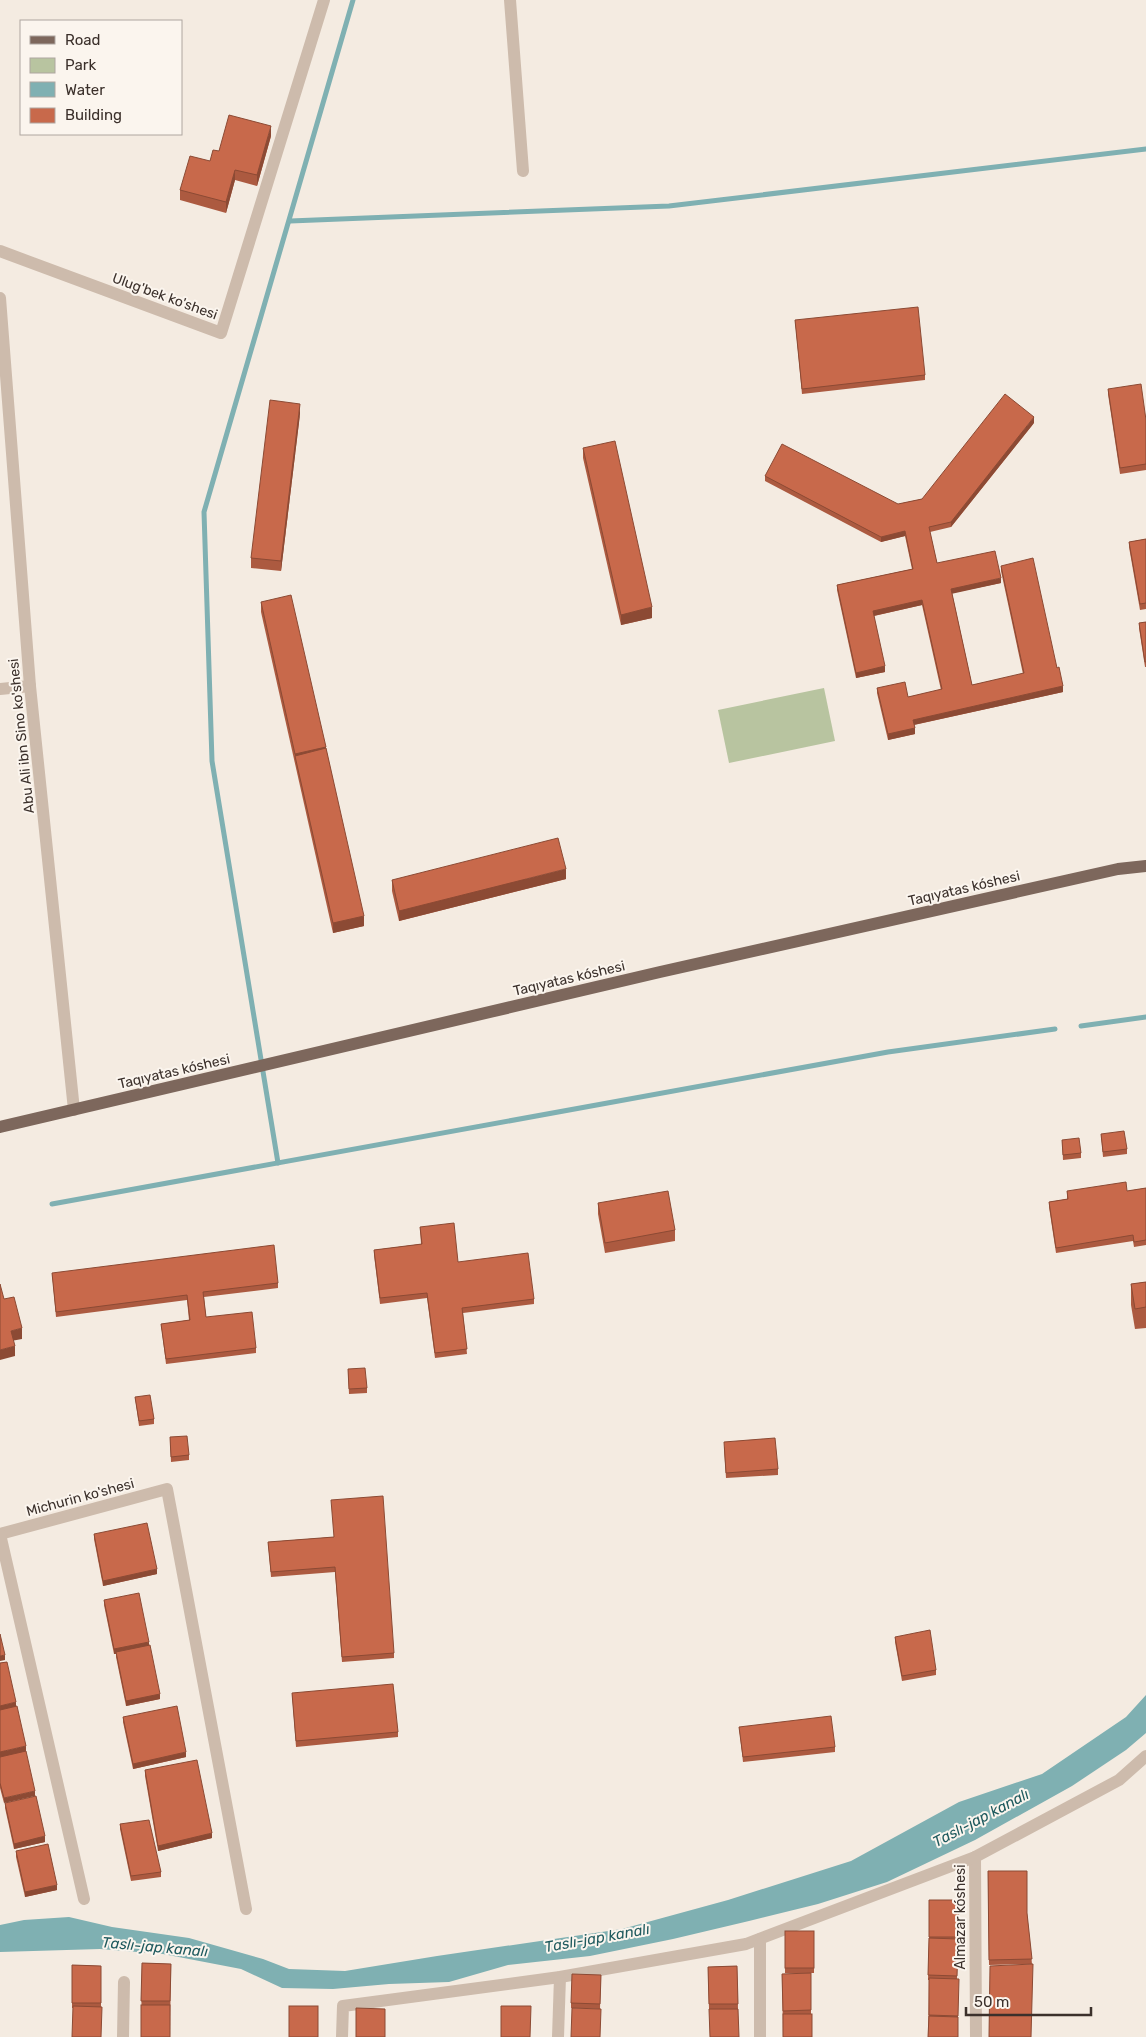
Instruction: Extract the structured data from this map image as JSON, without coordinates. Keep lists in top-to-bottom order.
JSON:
{
  "streets": {
    "main road": ["Taqıyatas kóshesi"],
    "street": [
      "Ulug'bek ko'shesi",
      "Abu Ali ibn Sino ko'shesi",
      "Michurin ko'shesi",
      "Almazar kóshesi"
    ]
  },
  "crossings": [
    ["Abu Ali ibn Sino ko'shesi", "Taqıyatas kóshesi"]
  ],
  "water": ["Taslı-jap kanalı"],
  "legend": [
    "Road",
    "Park",
    "Water",
    "Building"
  ],
  "scale_bar": "50 m"
}
